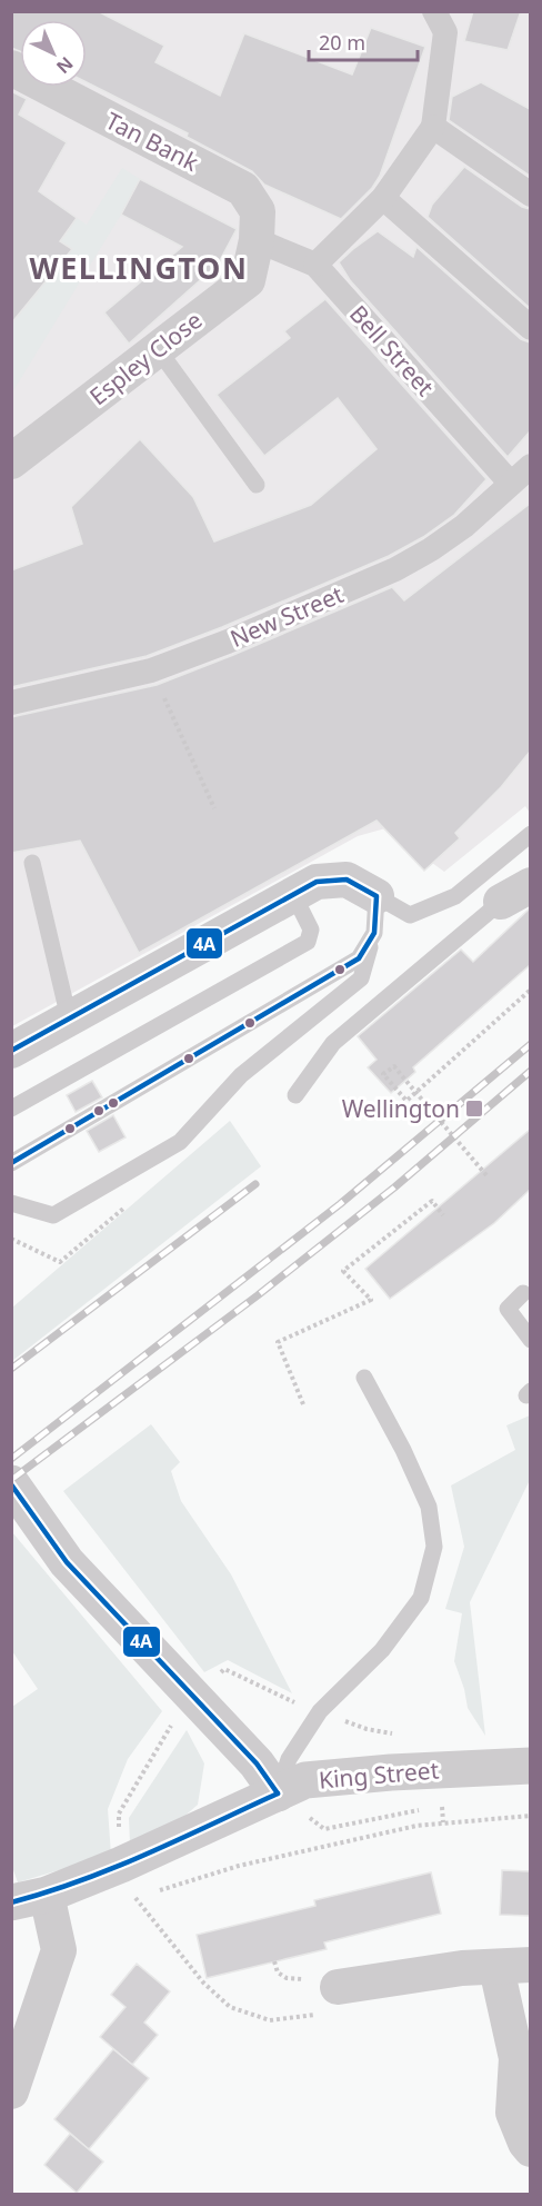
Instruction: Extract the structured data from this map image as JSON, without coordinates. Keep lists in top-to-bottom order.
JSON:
{
  "streets": {
    "street": [
      "Tan Bank",
      "Bell Street",
      "Espley Close",
      "New Street",
      "King Street"
    ]
  },
  "crossings": [
    ["Tan Bank", "Bell Street"],
    ["Tan Bank", "Espley Close"],
    ["Bell Street", "Espley Close"],
    ["Bell Street", "New Street"]
  ],
  "districts": ["WELLINGTON"],
  "places": {
    "transit": ["Wellington"]
  },
  "lines": ["transit line 4A"],
  "scale_bar": "20 m",
  "north": "bottom right"
}
